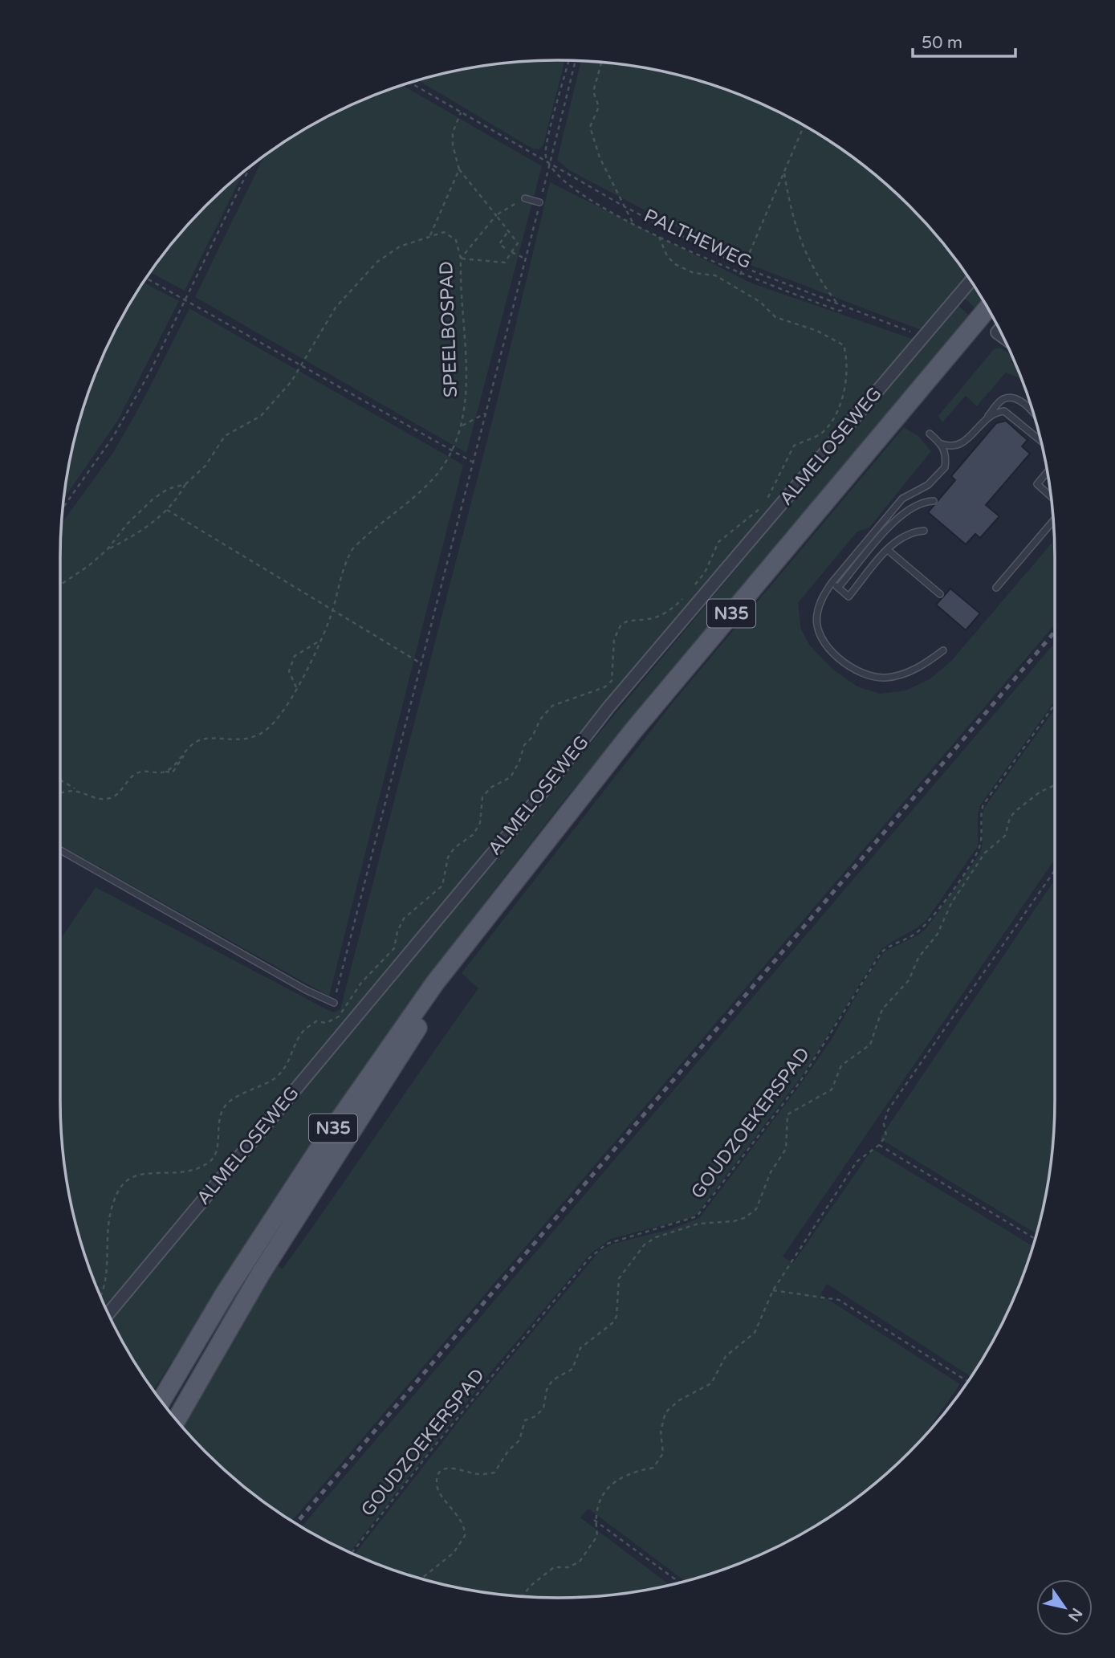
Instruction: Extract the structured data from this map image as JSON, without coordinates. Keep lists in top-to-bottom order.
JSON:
{
  "streets": {
    "main road": ["ALMELOSEWEG", "N35"],
    "path": ["PALTHEWEG", "SPEELBOSPAD", "GOUDZOEKERSPAD"]
  },
  "crossings": [
    ["PALTHEWEG", "ALMELOSEWEG"],
    ["ALMELOSEWEG", "N35"]
  ],
  "scale_bar": "50 m",
  "north": "bottom right"
}
